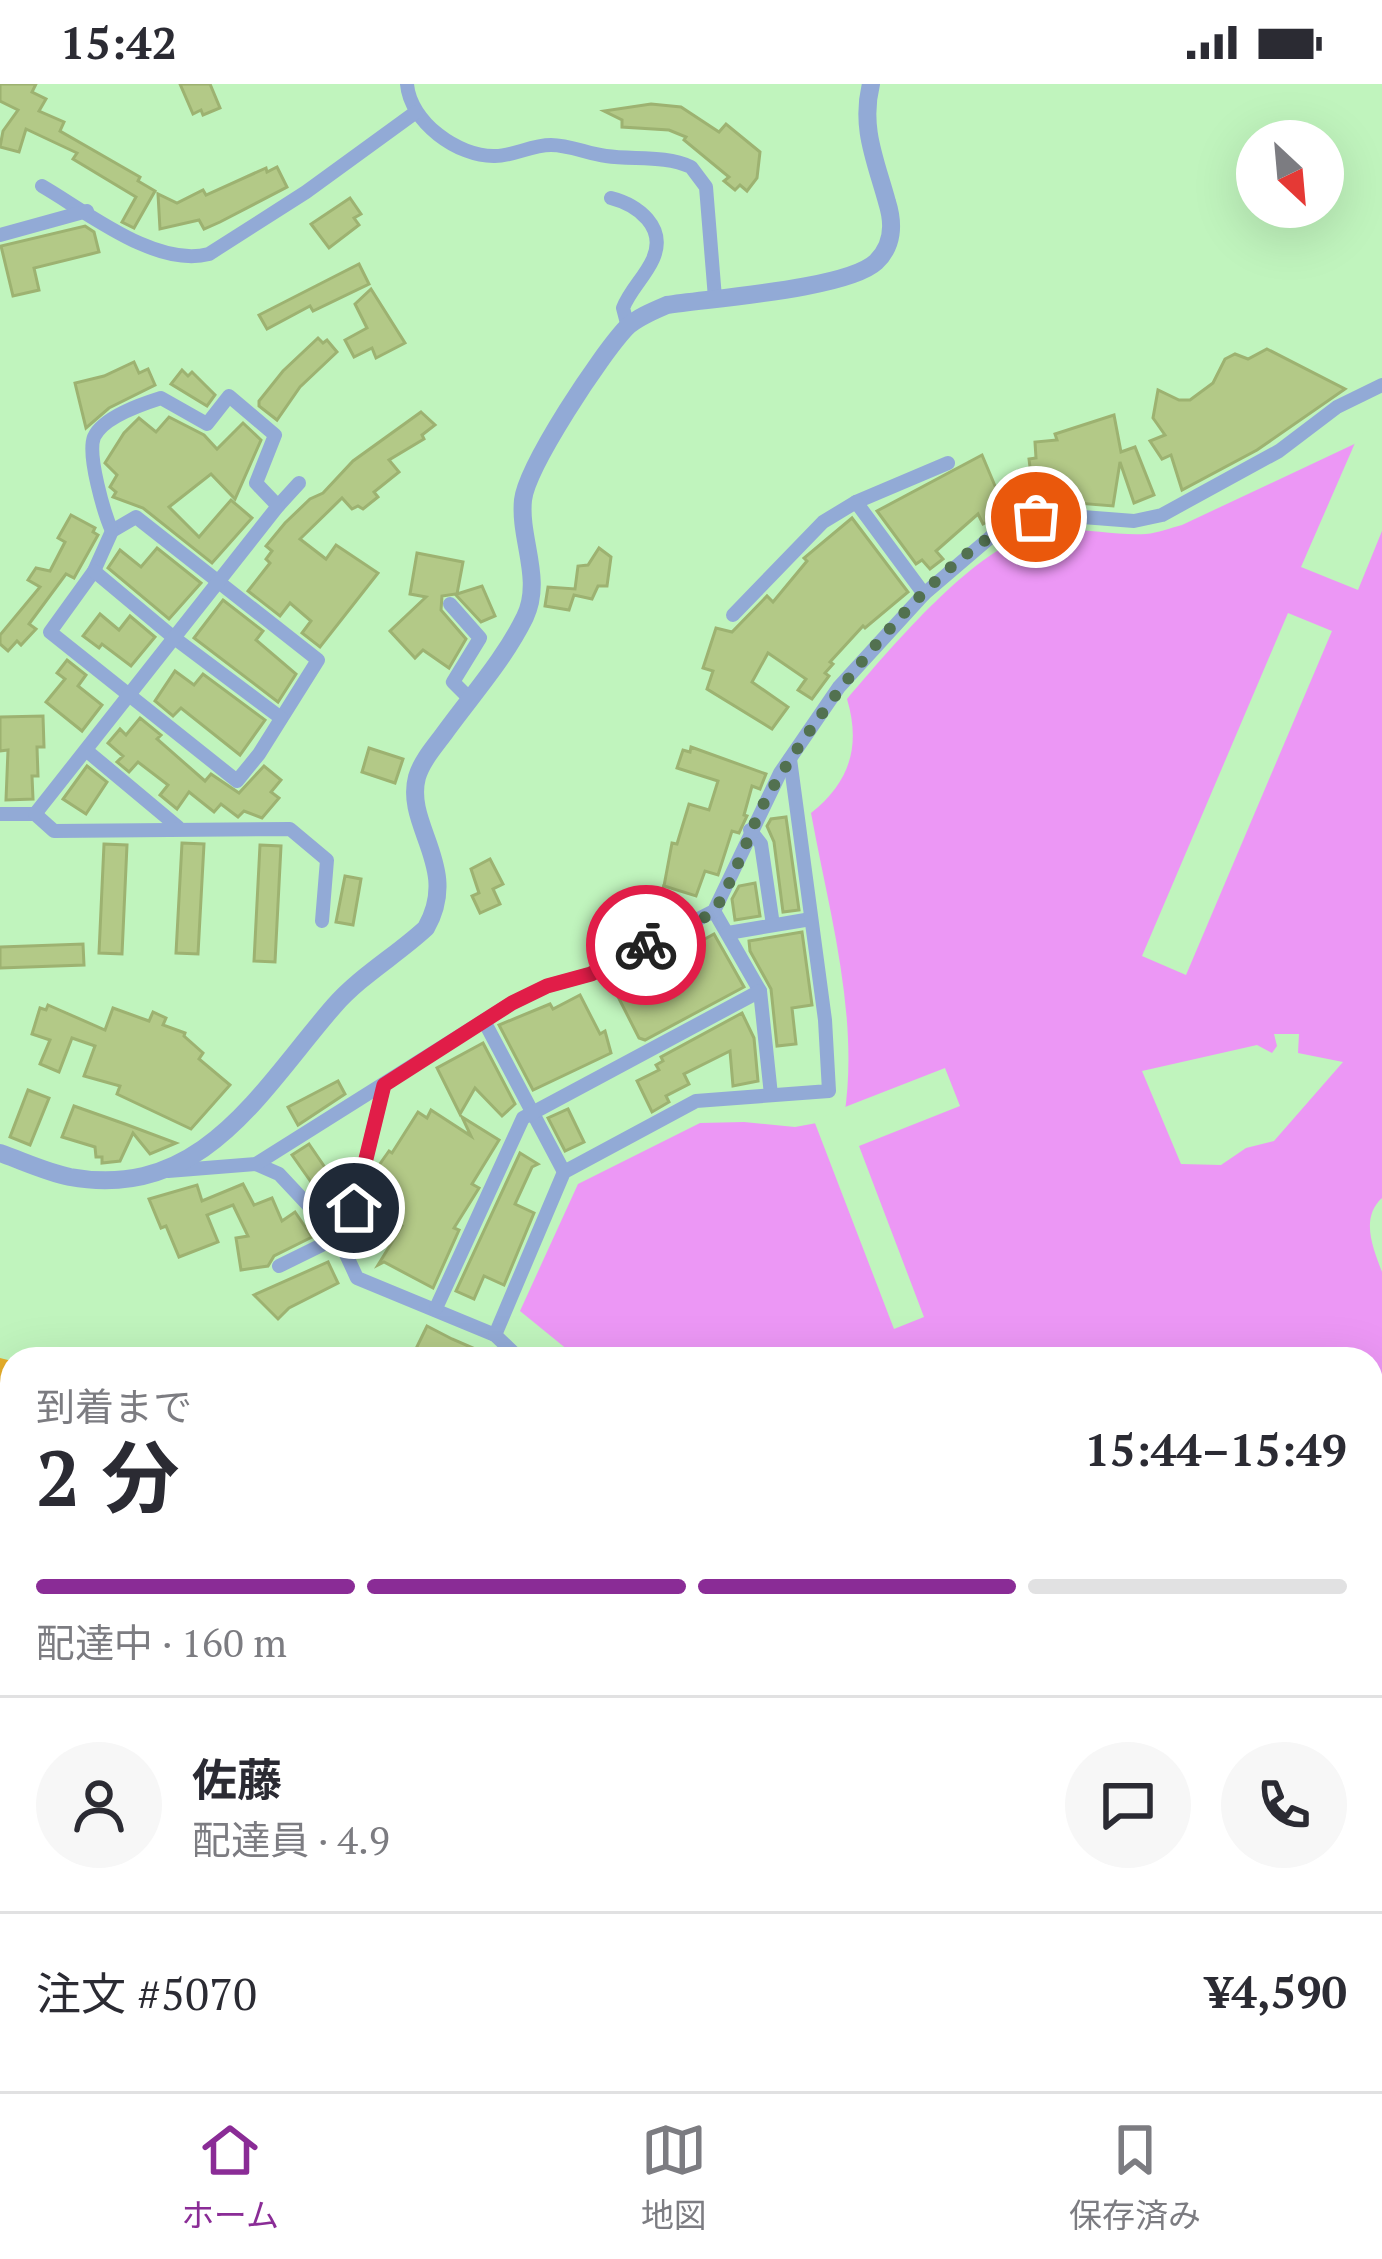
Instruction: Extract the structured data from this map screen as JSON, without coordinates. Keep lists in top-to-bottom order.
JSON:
{
  "north": "bottom right",
  "page": {
    "status": "15:42",
    "heading": ["2 分", "到着まで", "15:44–15:49"],
    "panel": [
      "佐藤",
      "配達員 · 4.9",
      "注文 #5070",
      "¥4,590"
    ],
    "bar": "配達中 · 160 m",
    "tabs": ["ホーム", "地図", "保存済み"]
  }
}
